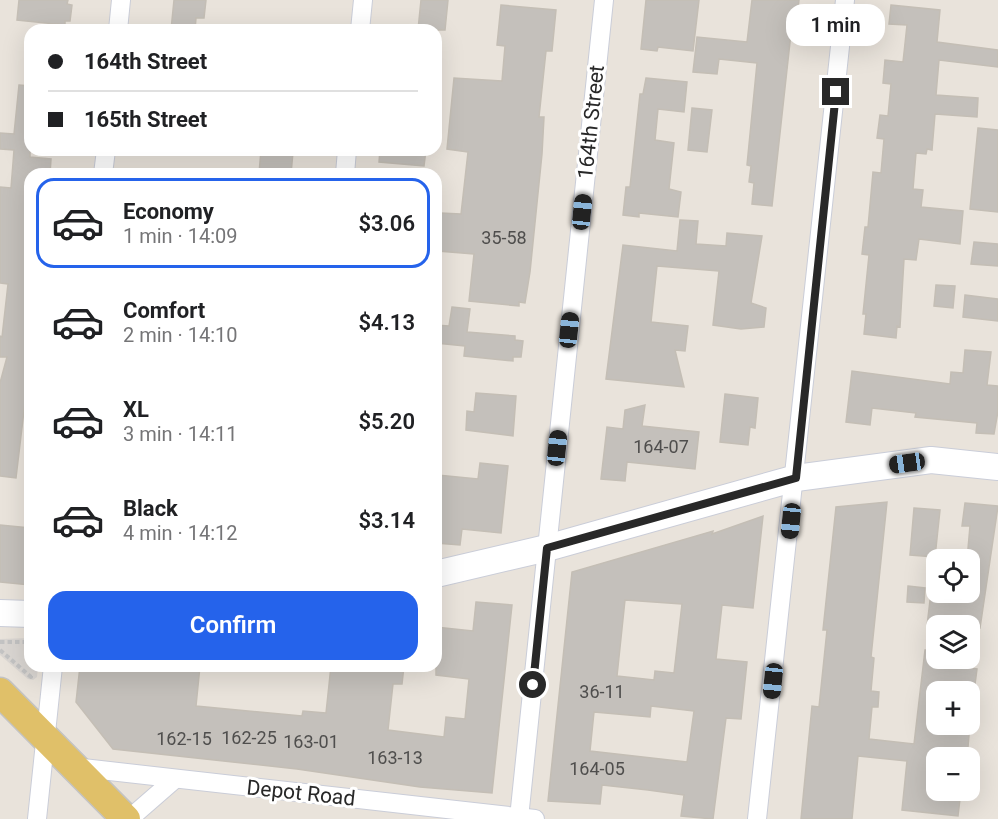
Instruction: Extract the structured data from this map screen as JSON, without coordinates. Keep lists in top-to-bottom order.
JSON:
{
  "streets": {
    "street": ["164th Street", "Depot Road"]
  },
  "crossings": [
    ["164th Street", "Depot Road"]
  ],
  "house_numbers": [
    "35-58",
    "164-07",
    "36-11",
    "162-25",
    "162-15",
    "163-01",
    "163-13",
    "164-05"
  ],
  "page": {
    "bubble": "1 min",
    "banner": ["164th Street", "165th Street"],
    "list": [
      {
        "name": "Economy",
        "note": "1 min · 14:09",
        "value": "$3.06"
      },
      {
        "name": "Comfort",
        "note": "2 min · 14:10",
        "value": "$4.13"
      },
      {
        "name": "XL",
        "note": "3 min · 14:11",
        "value": "$5.20"
      },
      {
        "name": "Black",
        "note": "4 min · 14:12",
        "value": "$3.14"
      }
    ],
    "map_buttons": ["+", "−"],
    "buttons": "Confirm"
  }
}
